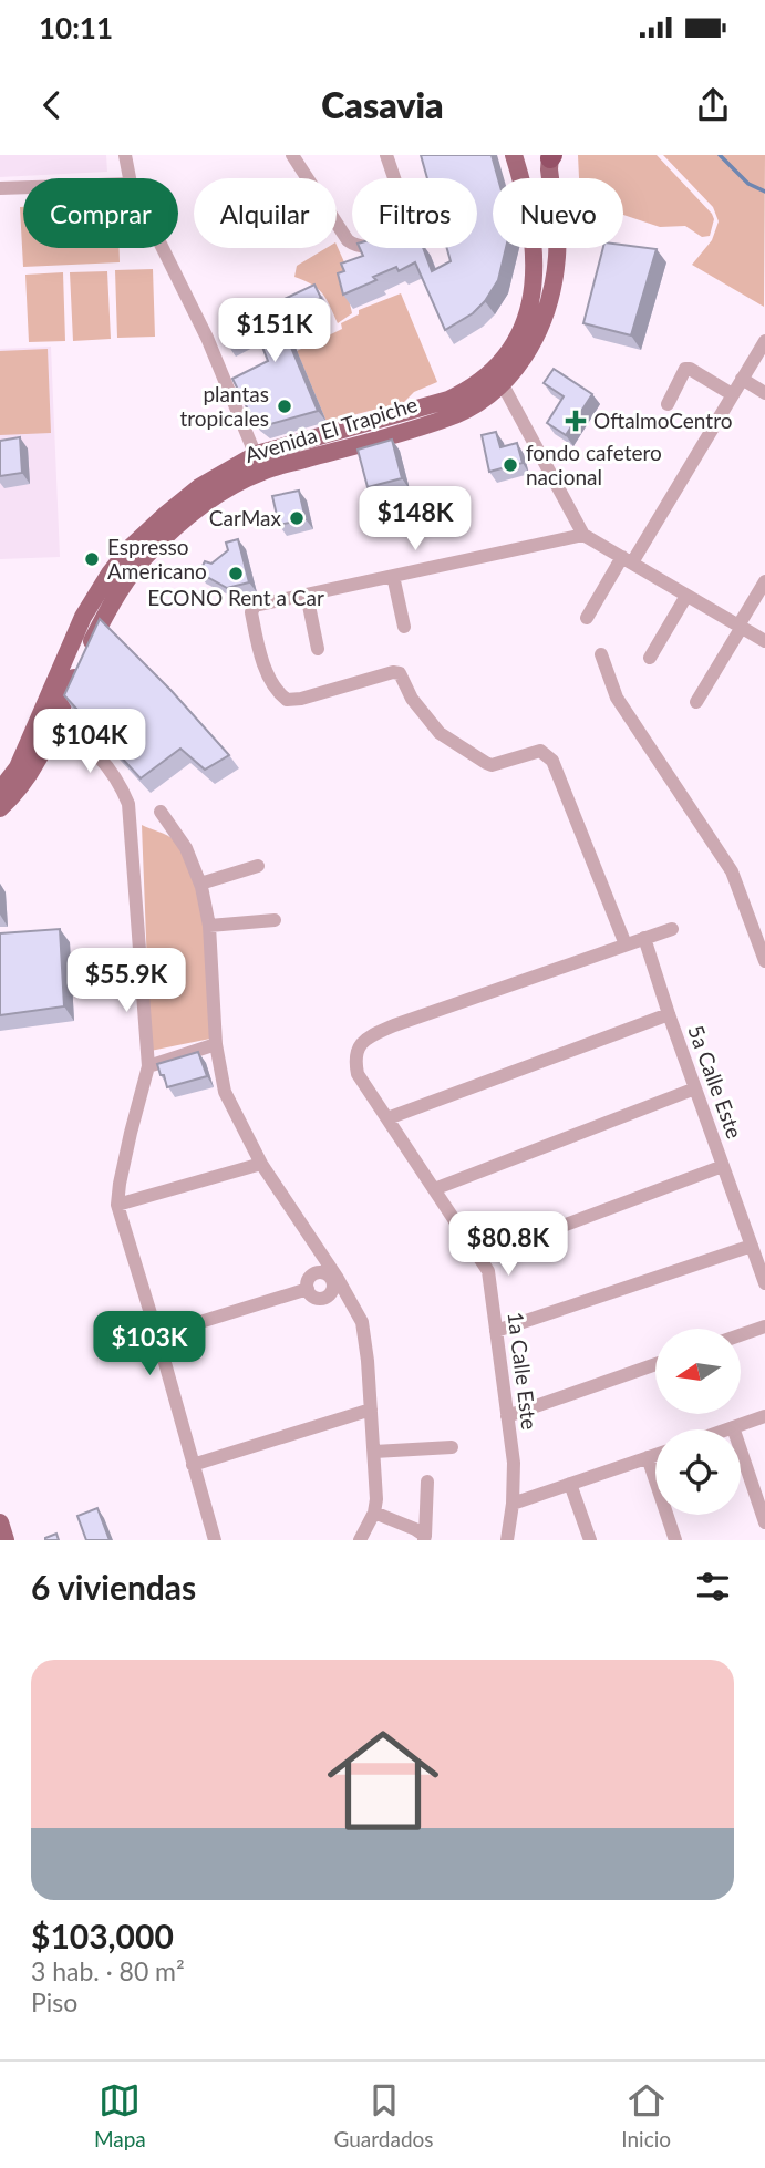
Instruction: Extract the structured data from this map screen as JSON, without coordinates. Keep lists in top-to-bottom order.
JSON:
{
  "streets": {
    "main road": ["Avenida El Trapiche"],
    "street": ["5a Calle Este", "1a Calle Este"]
  },
  "places": {
    "other": [
      "plantas tropicales",
      "fondo cafetero nacional",
      "CarMax",
      "Espresso Americano",
      "ECONO Rent a Car"
    ],
    "health": ["OftalmoCentro"]
  },
  "north": "left",
  "page": {
    "status": "10:11",
    "header": "Casavia",
    "chip": [
      "Comprar",
      "Alquilar",
      "Filtros",
      "Nuevo"
    ],
    "price": [
      "$151K",
      "$148K",
      "$104K",
      "$55.9K",
      "$80.8K",
      "$103K"
    ],
    "heading": "6 viviendas",
    "list": [
      {
        "name": "$103,000",
        "note": "3 hab. · 80 m² · Piso"
      }
    ],
    "tabs": ["Mapa", "Guardados", "Inicio"]
  }
}
